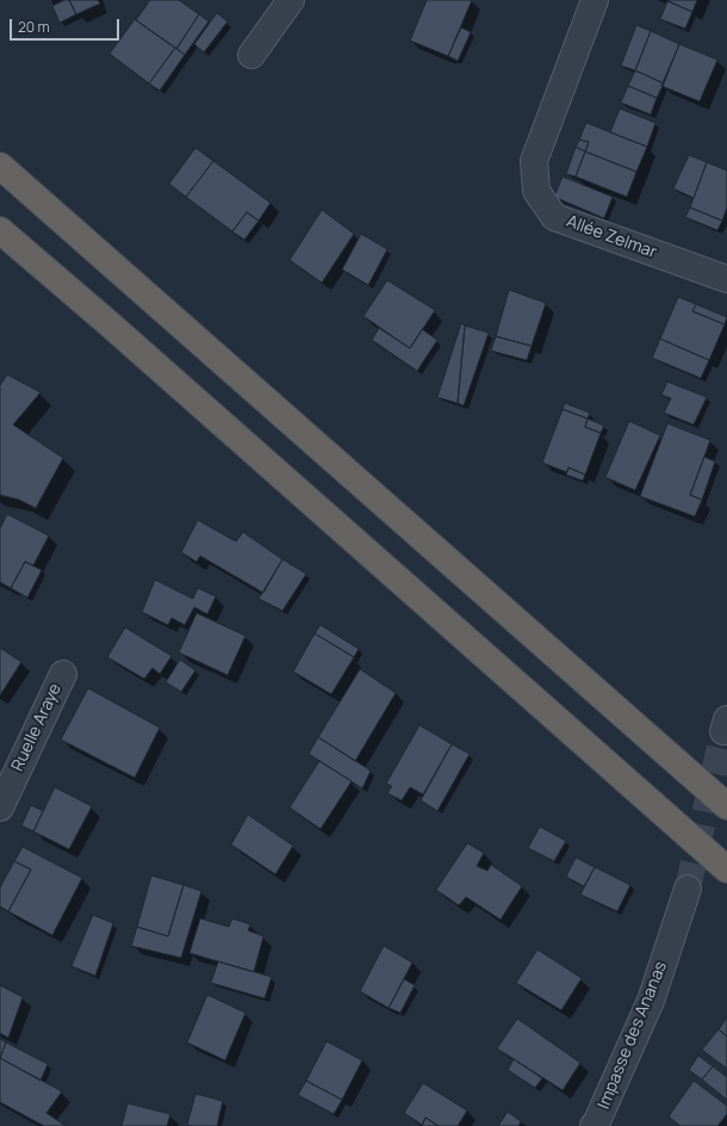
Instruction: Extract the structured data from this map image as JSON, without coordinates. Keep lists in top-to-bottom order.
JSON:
{
  "streets": {
    "street": ["Allée Zelmar", "Ruelle Araye", "Impasse des Ananas"]
  },
  "scale_bar": "20 m"
}
